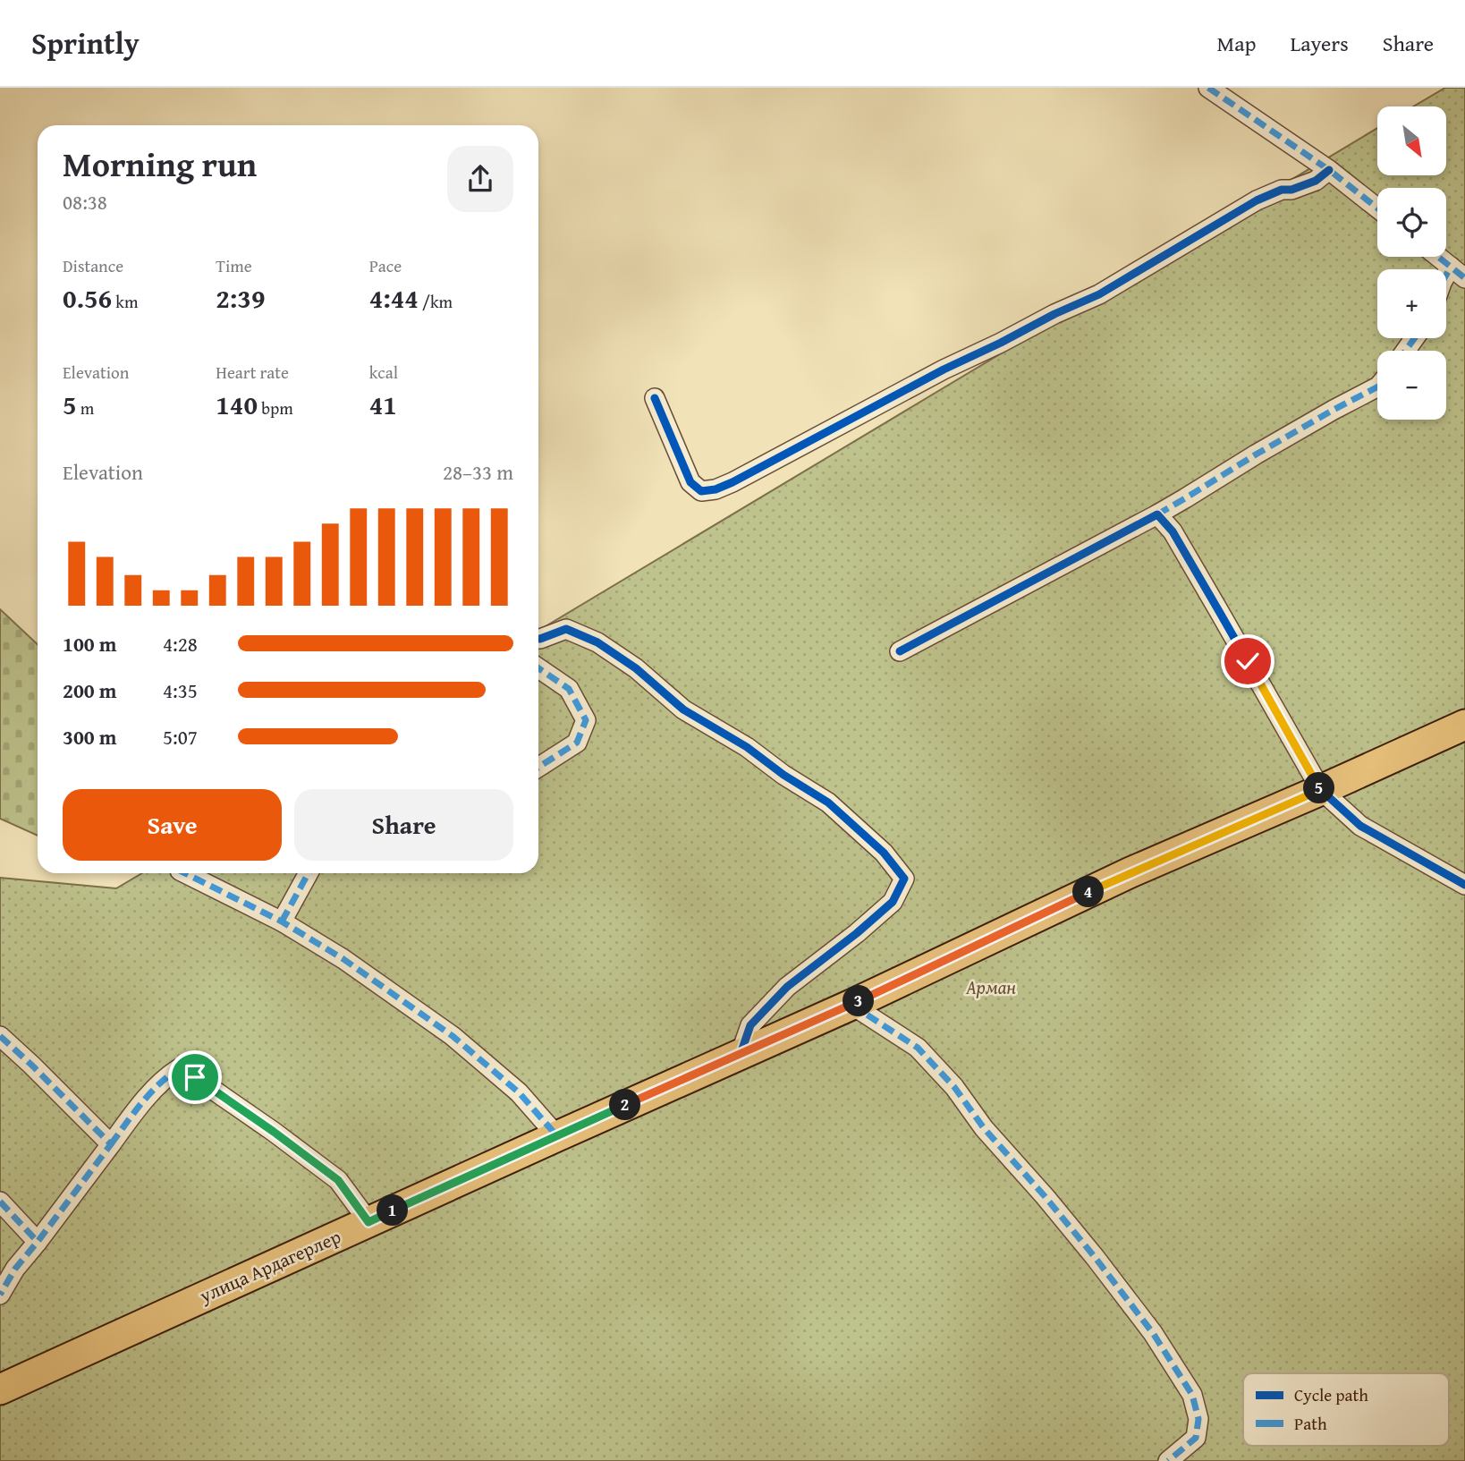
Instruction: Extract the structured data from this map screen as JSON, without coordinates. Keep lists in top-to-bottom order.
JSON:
{
  "streets": {
    "main road": ["улица Ардагерлер"]
  },
  "parks": ["Арман"],
  "legend": ["Cycle path", "Path"],
  "north": "bottom right",
  "page": {
    "header": "Sprintly",
    "nav": ["Map", "Layers", "Share"],
    "map_buttons": ["+", "−"],
    "heading": ["Morning run", "08:38"],
    "stats": [
      ["Distance", "0.56 km"],
      ["Time", "2:39"],
      ["Pace", "4:44 /km"],
      ["Elevation", "5 m"],
      ["Heart rate", "140 bpm"],
      ["kcal", "41"]
    ],
    "chart": ["Elevation", "28–33 m"],
    "list": [
      {
        "name": "100 m",
        "note": "4:28"
      },
      {
        "name": "200 m",
        "note": "4:35"
      },
      {
        "name": "300 m",
        "note": "5:07"
      }
    ],
    "pins": [
      "5",
      "4",
      "3",
      "2",
      "1"
    ],
    "buttons": ["Save", "Share"]
  }
}
